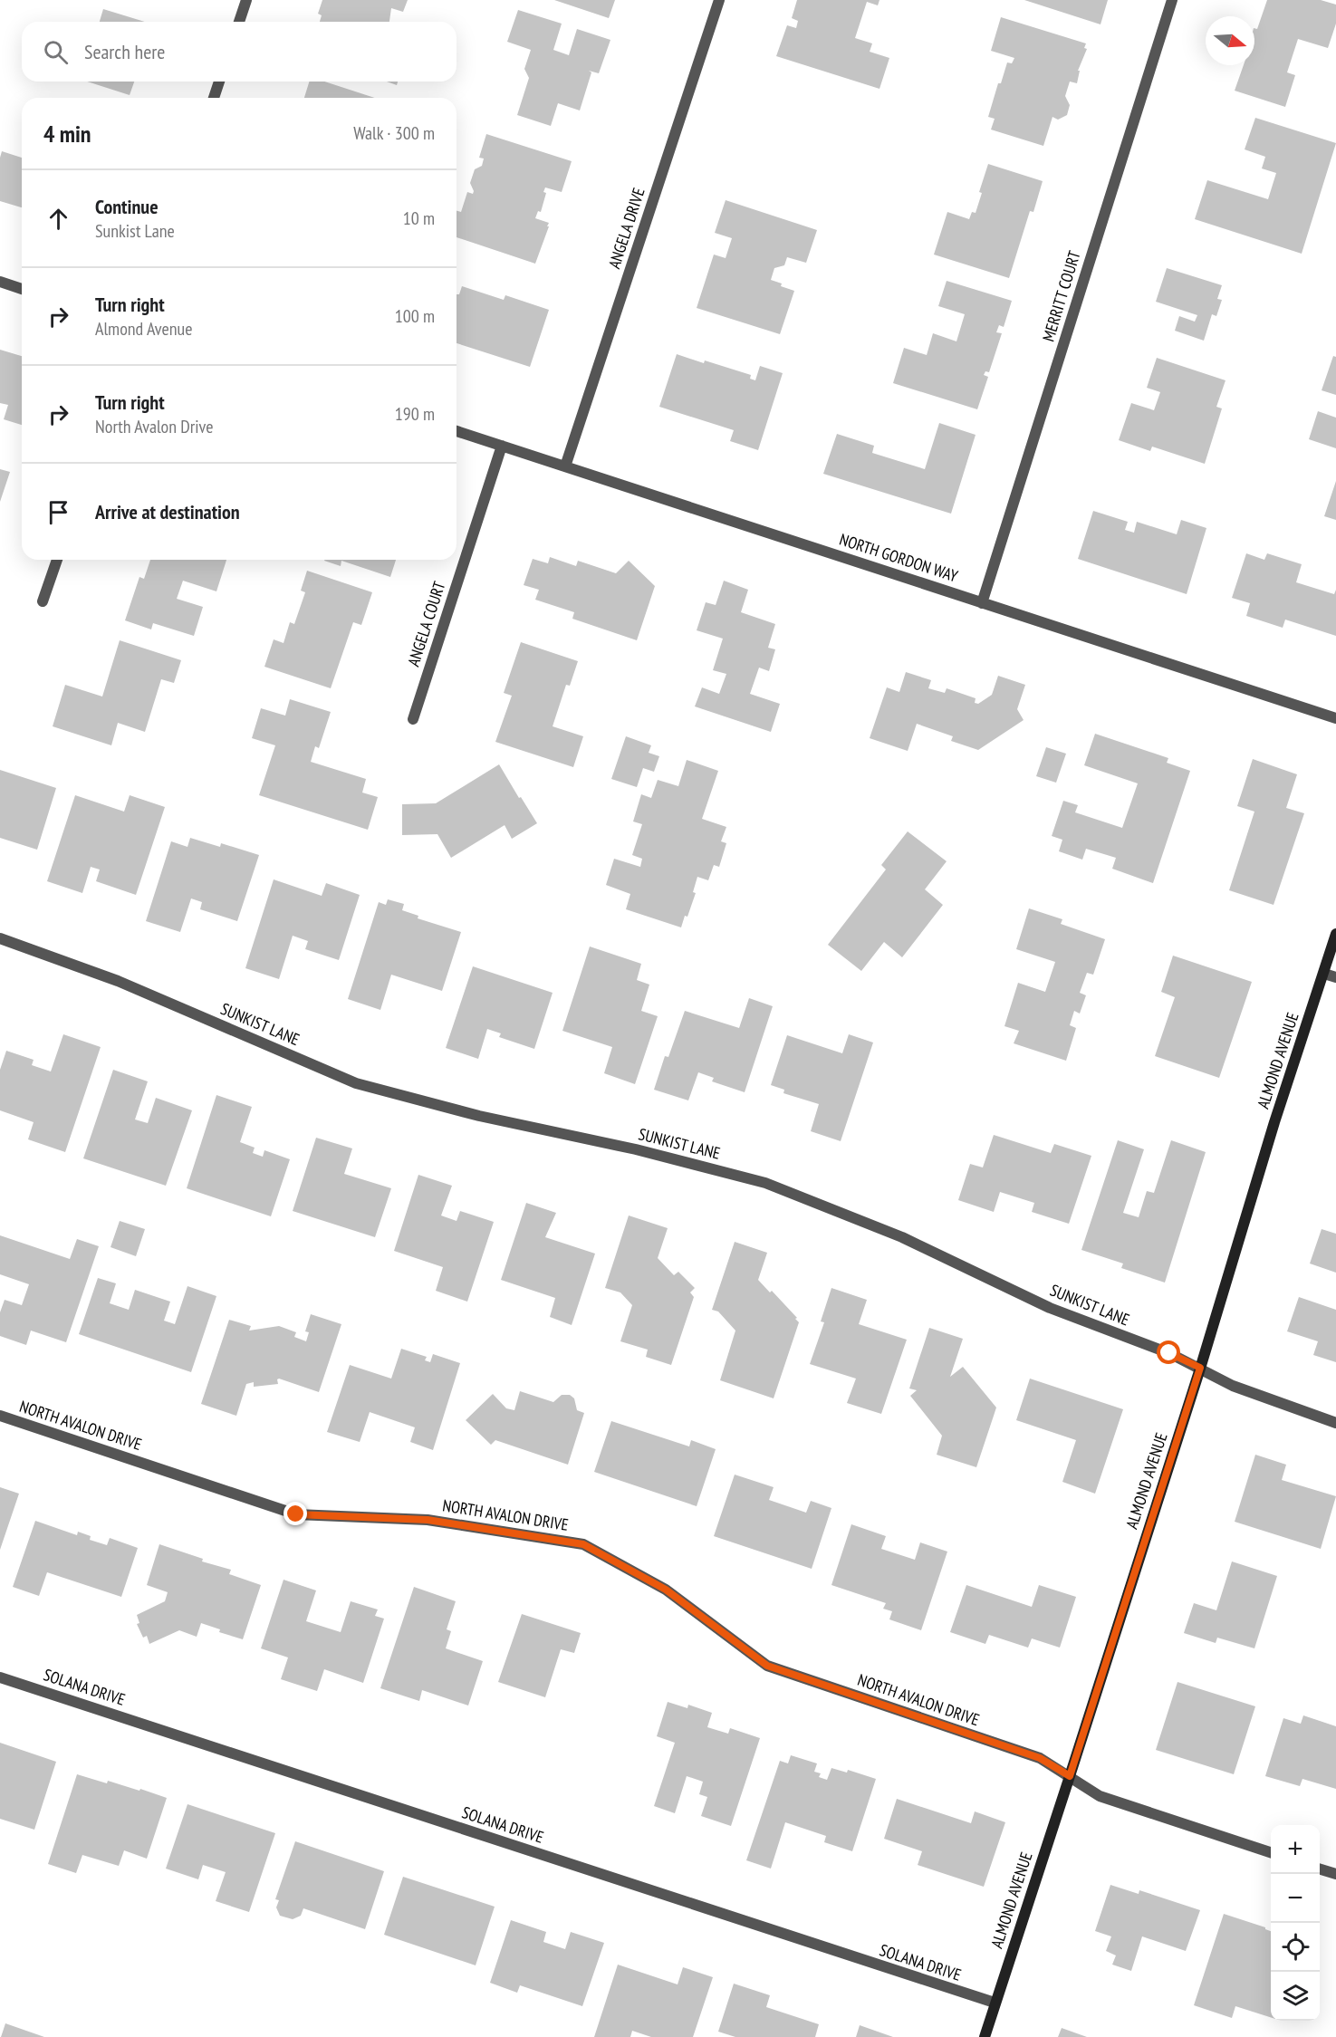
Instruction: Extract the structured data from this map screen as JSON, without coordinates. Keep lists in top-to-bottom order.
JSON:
{
  "streets": {
    "street": [
      "ANGELA DRIVE",
      "MERRITT COURT",
      "NORTH GORDON WAY",
      "ANGELA COURT",
      "SUNKIST LANE",
      "ALMOND AVENUE",
      "NORTH AVALON DRIVE",
      "SOLANA DRIVE"
    ]
  },
  "crossings": [
    ["ANGELA DRIVE", "NORTH GORDON WAY"],
    ["MERRITT COURT", "NORTH GORDON WAY"],
    ["NORTH GORDON WAY", "ANGELA COURT"],
    ["SUNKIST LANE", "ALMOND AVENUE"],
    ["ALMOND AVENUE", "NORTH AVALON DRIVE"],
    ["ALMOND AVENUE", "SOLANA DRIVE"]
  ],
  "north": "right",
  "page": {
    "search": "Search here",
    "heading": ["4 min", "Walk · 300 m"],
    "list": [
      ["Continue", "Sunkist Lane", "10 m"],
      ["Turn right", "Almond Avenue", "100 m"],
      ["Turn right", "North Avalon Drive", "190 m"],
      "Arrive at destination"
    ],
    "map_buttons": ["+", "−"]
  }
}
